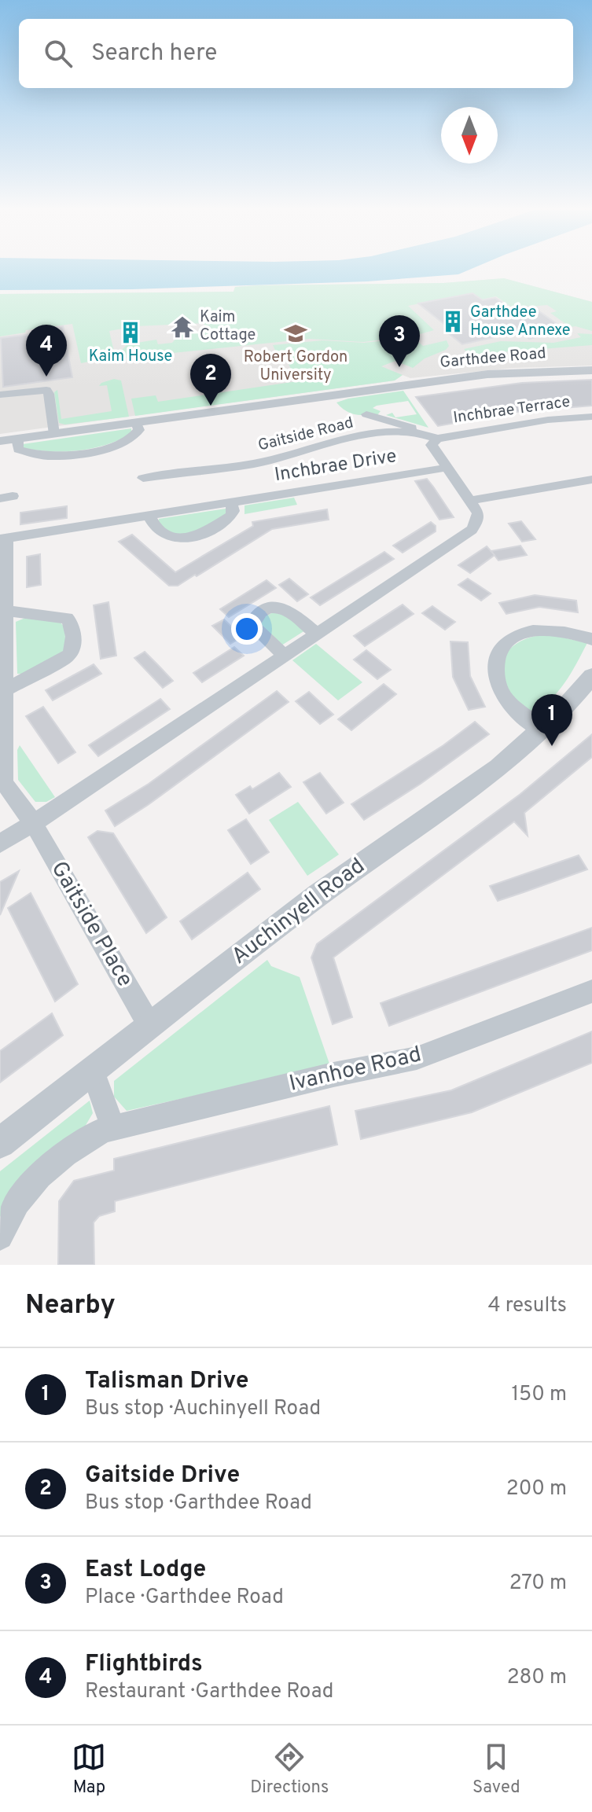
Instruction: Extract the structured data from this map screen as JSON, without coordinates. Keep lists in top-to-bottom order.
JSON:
{
  "streets": {
    "street": [
      "Garthdee Road",
      "Inchbrae Terrace",
      "Gaitside Road",
      "Inchbrae Drive",
      "Auchinyell Road",
      "Gaitside Place",
      "Ivanhoe Road"
    ]
  },
  "crossings": [
    ["Inchbrae Terrace", "Gaitside Road"],
    ["Auchinyell Road", "Gaitside Place"]
  ],
  "places": {
    "building": ["Garthdee House Annexe", "Kaim House"],
    "temple": ["Kaim Cottage"],
    "school or university": ["Robert Gordon University"]
  },
  "north": "bottom",
  "page": {
    "search": "Search here",
    "pins": [
      "3",
      "4",
      "2",
      "1"
    ],
    "heading": ["Nearby", "4 results"],
    "list": [
      {
        "mark": "1",
        "name": "Talisman Drive",
        "note": "Bus stop · Auchinyell Road",
        "value": "150 m"
      },
      {
        "mark": "2",
        "name": "Gaitside Drive",
        "note": "Bus stop · Garthdee Road",
        "value": "200 m"
      },
      {
        "mark": "3",
        "name": "East Lodge",
        "note": "Place · Garthdee Road",
        "value": "270 m"
      },
      {
        "mark": "4",
        "name": "Flightbirds",
        "note": "Restaurant · Garthdee Road",
        "value": "280 m"
      }
    ],
    "nav": ["Map", "Directions", "Saved"]
  }
}
